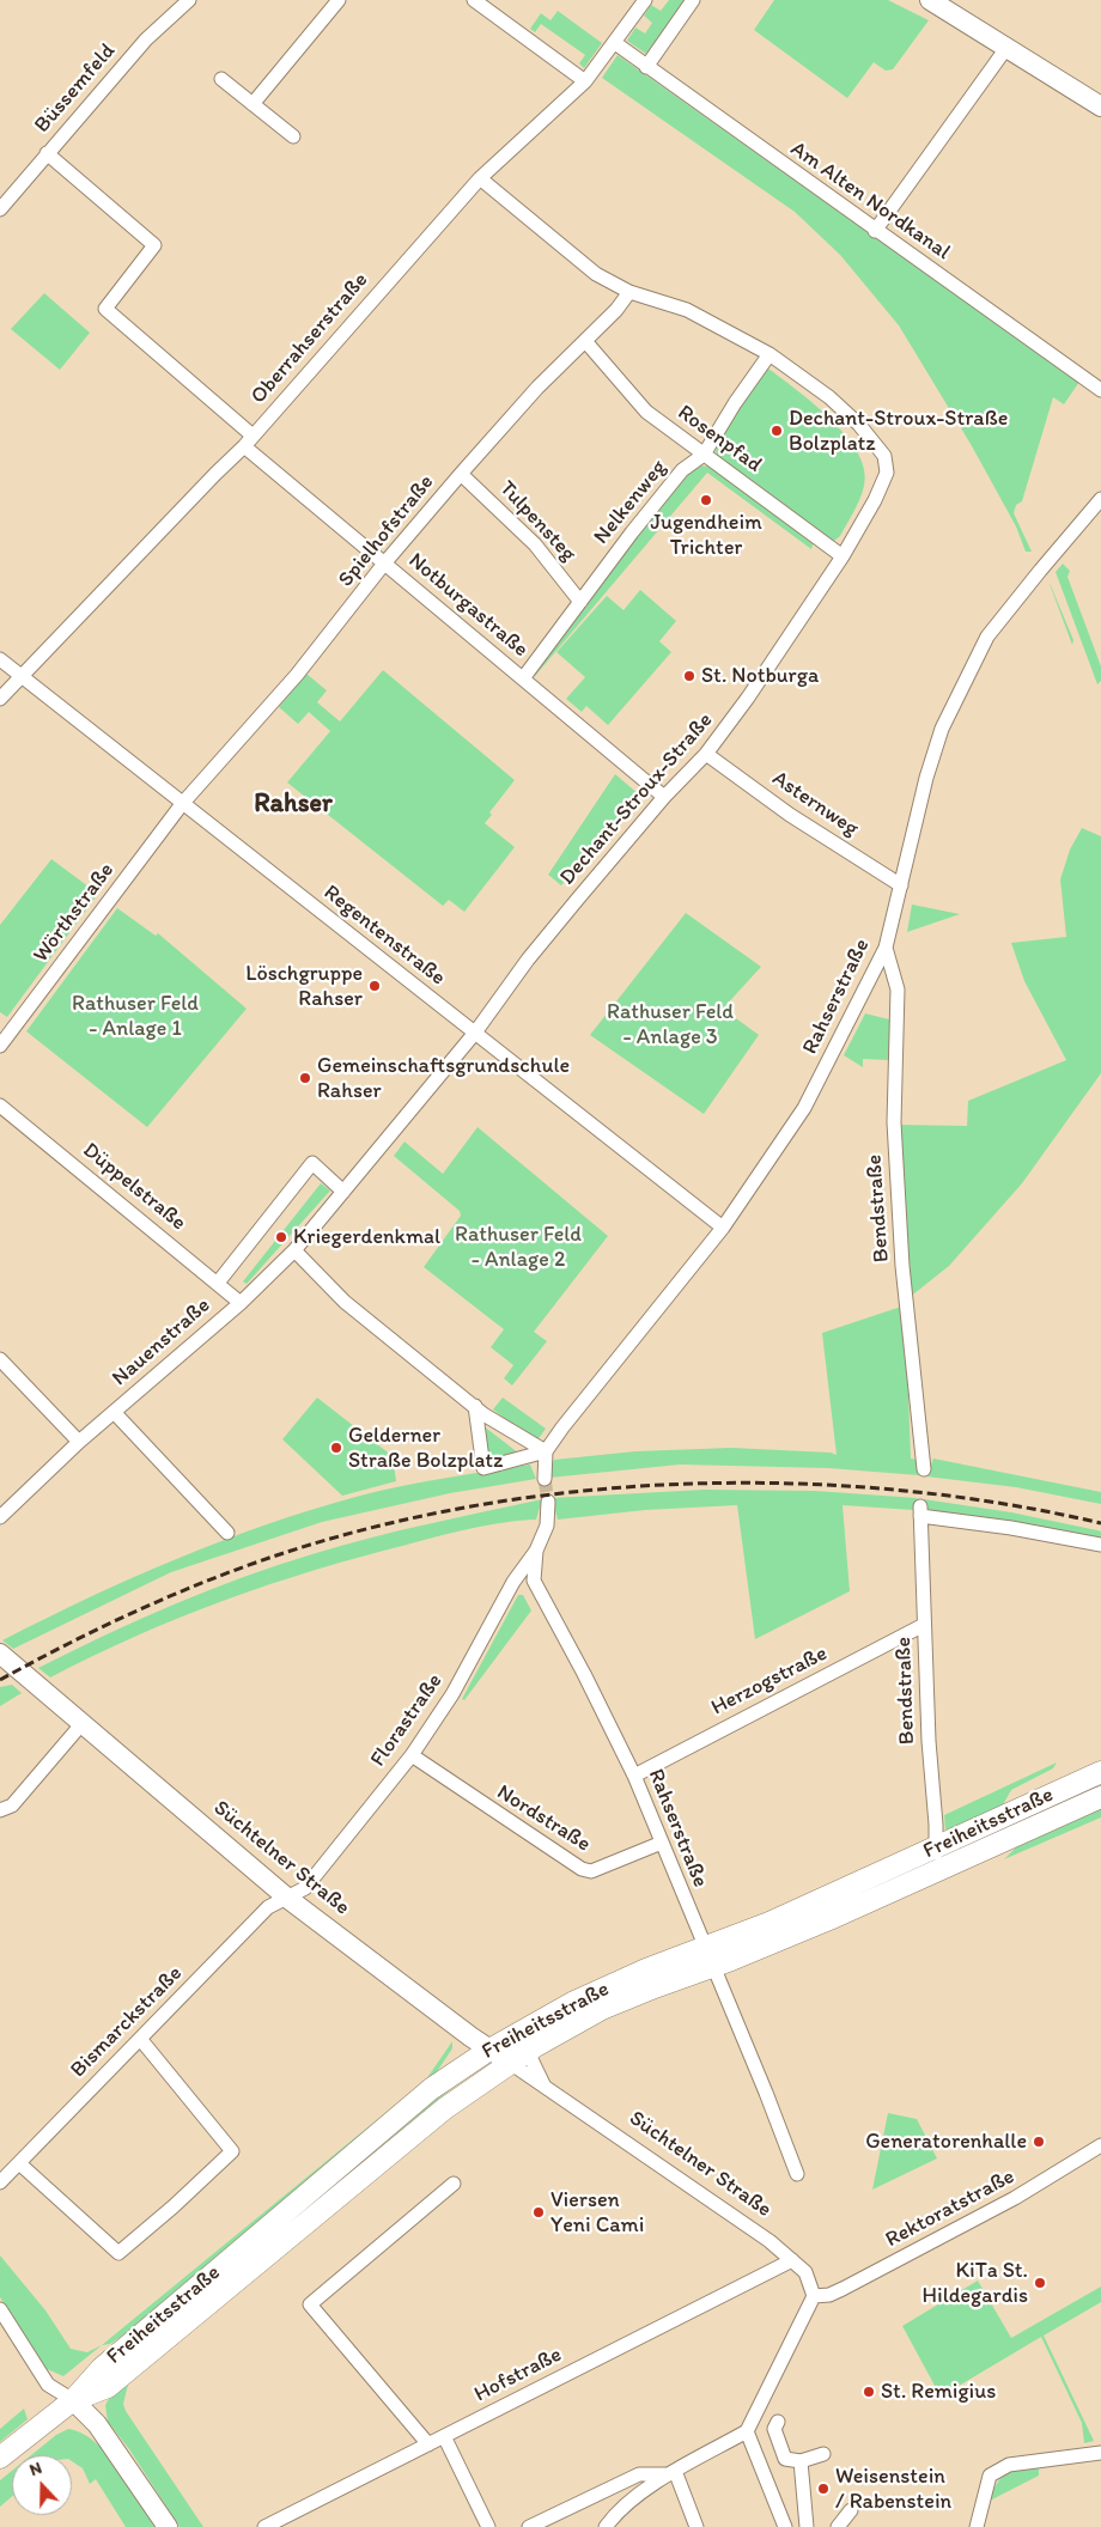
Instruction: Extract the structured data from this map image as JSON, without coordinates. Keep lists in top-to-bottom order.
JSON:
{
  "streets": {
    "main road": ["Freiheitsstraße", "Süchtelner Straße"],
    "street": [
      "Büssemfeld",
      "Am Alten Nordkanal",
      "Oberrahserstraße",
      "Rosenpfad",
      "Nelkenweg",
      "Tulpensteg",
      "Spielhofstraße",
      "Notburgastraße",
      "Dechant-Stroux-Straße",
      "Asternweg",
      "Wörthstraße",
      "Regentenstraße",
      "Rahserstraße",
      "Düppelstraße",
      "Bendstraße",
      "Nauenstraße",
      "Herzogstraße",
      "Florastraße",
      "Nordstraße",
      "Bismarckstraße",
      "Rektoratstraße",
      "Hofstraße"
    ]
  },
  "crossings": [
    ["Büssemfeld", "Notburgastraße"],
    ["Am Alten Nordkanal", "Oberrahserstraße"],
    ["Oberrahserstraße", "Notburgastraße"],
    ["Oberrahserstraße", "Dechant-Stroux-Straße"],
    ["Oberrahserstraße", "Regentenstraße"],
    ["Rosenpfad", "Nelkenweg"],
    ["Rosenpfad", "Spielhofstraße"],
    ["Rosenpfad", "Dechant-Stroux-Straße"],
    ["Nelkenweg", "Tulpensteg"],
    ["Nelkenweg", "Notburgastraße"],
    ["Nelkenweg", "Dechant-Stroux-Straße"],
    ["Tulpensteg", "Spielhofstraße"],
    ["Spielhofstraße", "Notburgastraße"],
    ["Spielhofstraße", "Dechant-Stroux-Straße"],
    ["Spielhofstraße", "Wörthstraße"],
    ["Spielhofstraße", "Regentenstraße"],
    ["Notburgastraße", "Dechant-Stroux-Straße"],
    ["Dechant-Stroux-Straße", "Asternweg"],
    ["Dechant-Stroux-Straße", "Regentenstraße"],
    ["Dechant-Stroux-Straße", "Nauenstraße"],
    ["Asternweg", "Rahserstraße"],
    ["Wörthstraße", "Regentenstraße"],
    ["Regentenstraße", "Rahserstraße"],
    ["Regentenstraße", "Nauenstraße"],
    ["Rahserstraße", "Bendstraße"],
    ["Rahserstraße", "Herzogstraße"],
    ["Rahserstraße", "Florastraße"],
    ["Rahserstraße", "Nordstraße"],
    ["Rahserstraße", "Freiheitsstraße"],
    ["Düppelstraße", "Nauenstraße"],
    ["Bendstraße", "Herzogstraße"],
    ["Bendstraße", "Freiheitsstraße"],
    ["Florastraße", "Nordstraße"],
    ["Florastraße", "Süchtelner Straße"],
    ["Florastraße", "Bismarckstraße"],
    ["Freiheitsstraße", "Süchtelner Straße"],
    ["Süchtelner Straße", "Bismarckstraße"],
    ["Süchtelner Straße", "Rektoratstraße"],
    ["Süchtelner Straße", "Hofstraße"]
  ],
  "districts": ["Rahser"],
  "parks": ["Rathuser Feld - Anlage 1", "Rathuser Feld - Anlage 3", "Rathuser Feld - Anlage 2"],
  "places": [
    "Dechant-Stroux-Straße Bolzplatz",
    "Jugendheim Trichter",
    "St. Notburga",
    "Löschgruppe Rahser",
    "Gemeinschaftsgrundschule Rahser",
    "Kriegerdenkmal",
    "Gelderner Straße Bolzplatz",
    "Generatorenhalle",
    "Viersen Yeni Cami",
    "KiTa St. Hildegardis",
    "St. Remigius",
    "Weisenstein / Rabenstein"
  ],
  "north": "top"
}
